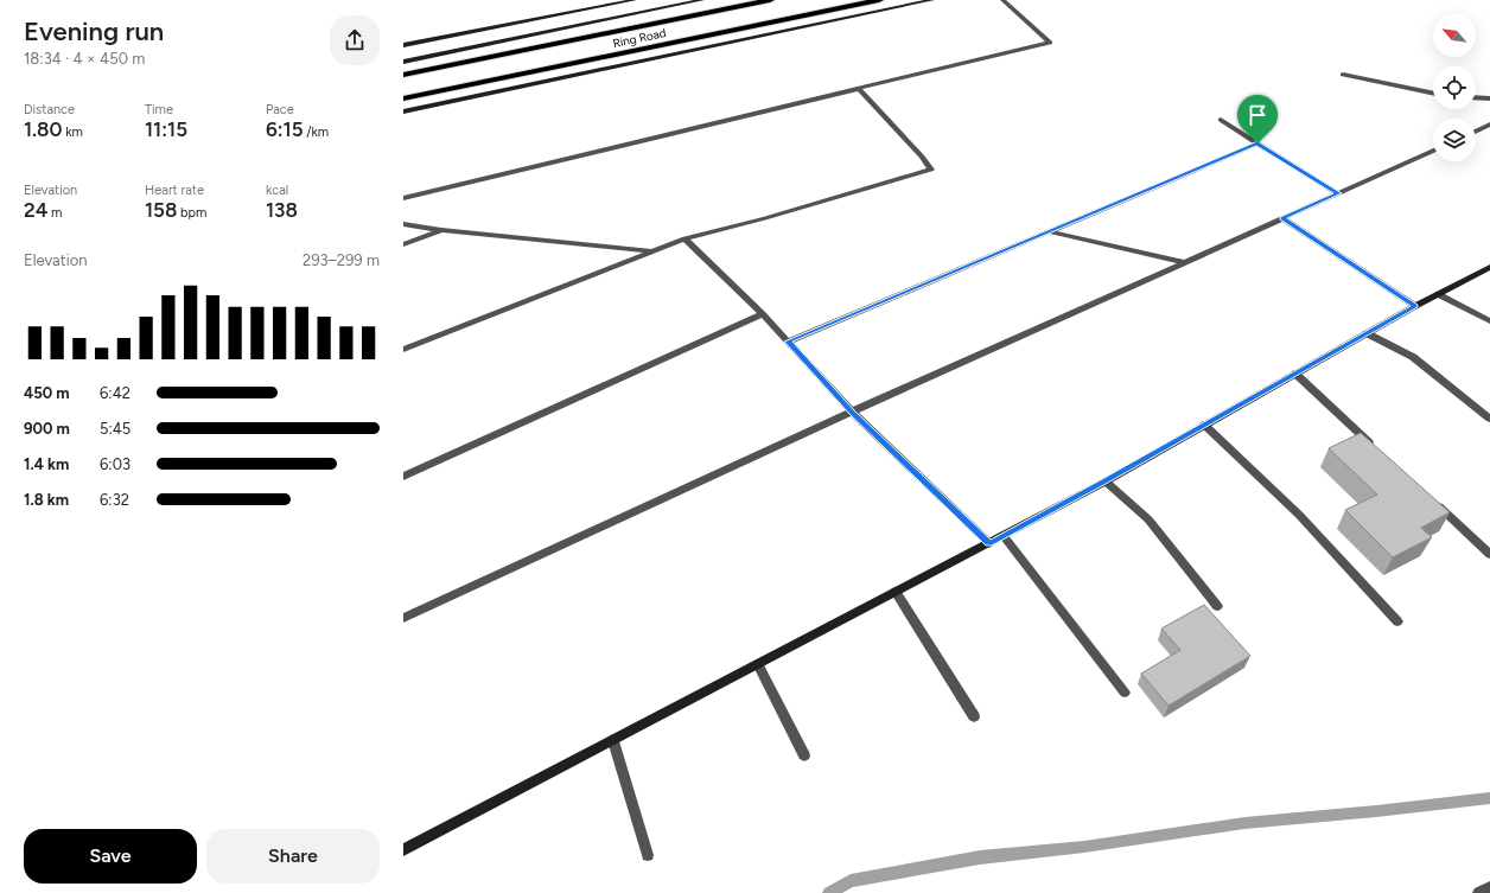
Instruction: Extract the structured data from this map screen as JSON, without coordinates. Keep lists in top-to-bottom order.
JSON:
{
  "streets": {
    "highway": ["Ring Road"]
  },
  "north": "top left",
  "page": {
    "heading": ["Evening run", "18:34 · 4 × 450 m"],
    "stats": [
      ["Distance", "1.80 km"],
      ["Time", "11:15"],
      ["Pace", "6:15 /km"],
      ["Elevation", "24 m"],
      ["Heart rate", "158 bpm"],
      ["kcal", "138"]
    ],
    "chart": ["Elevation", "293–299 m"],
    "list": [
      {
        "name": "450 m",
        "note": "6:42"
      },
      {
        "name": "900 m",
        "note": "5:45"
      },
      {
        "name": "1.4 km",
        "note": "6:03"
      },
      {
        "name": "1.8 km",
        "note": "6:32"
      }
    ],
    "buttons": ["Save", "Share"]
  }
}
